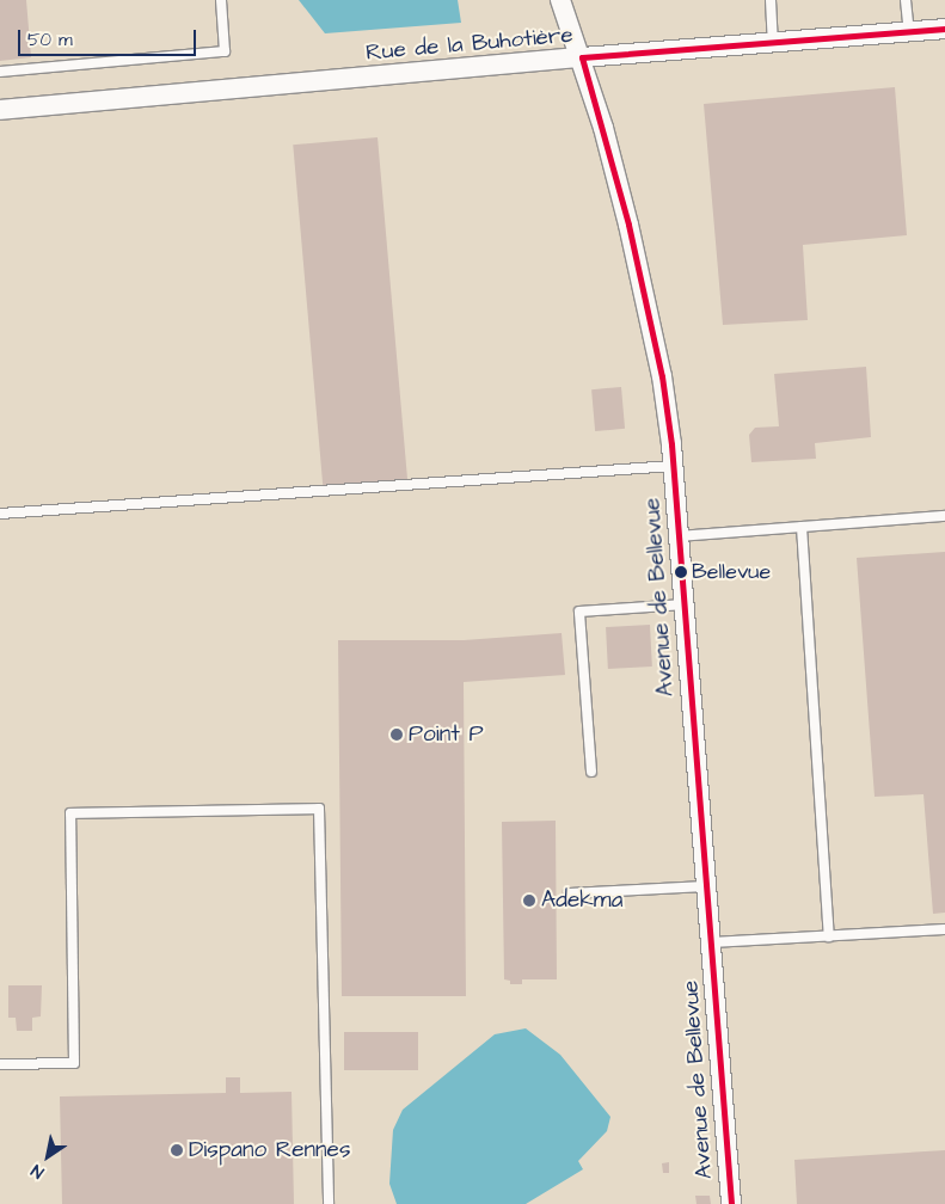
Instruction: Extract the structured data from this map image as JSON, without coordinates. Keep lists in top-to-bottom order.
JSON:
{
  "streets": {
    "street": ["Rue de la Buhotière", "Avenue de Bellevue"]
  },
  "crossings": [
    ["Rue de la Buhotière", "Avenue de Bellevue"]
  ],
  "places": [
    "Bellevue",
    "Point P",
    "Adekma",
    "Dispano Rennes"
  ],
  "scale_bar": "50 m",
  "north": "bottom left"
}
